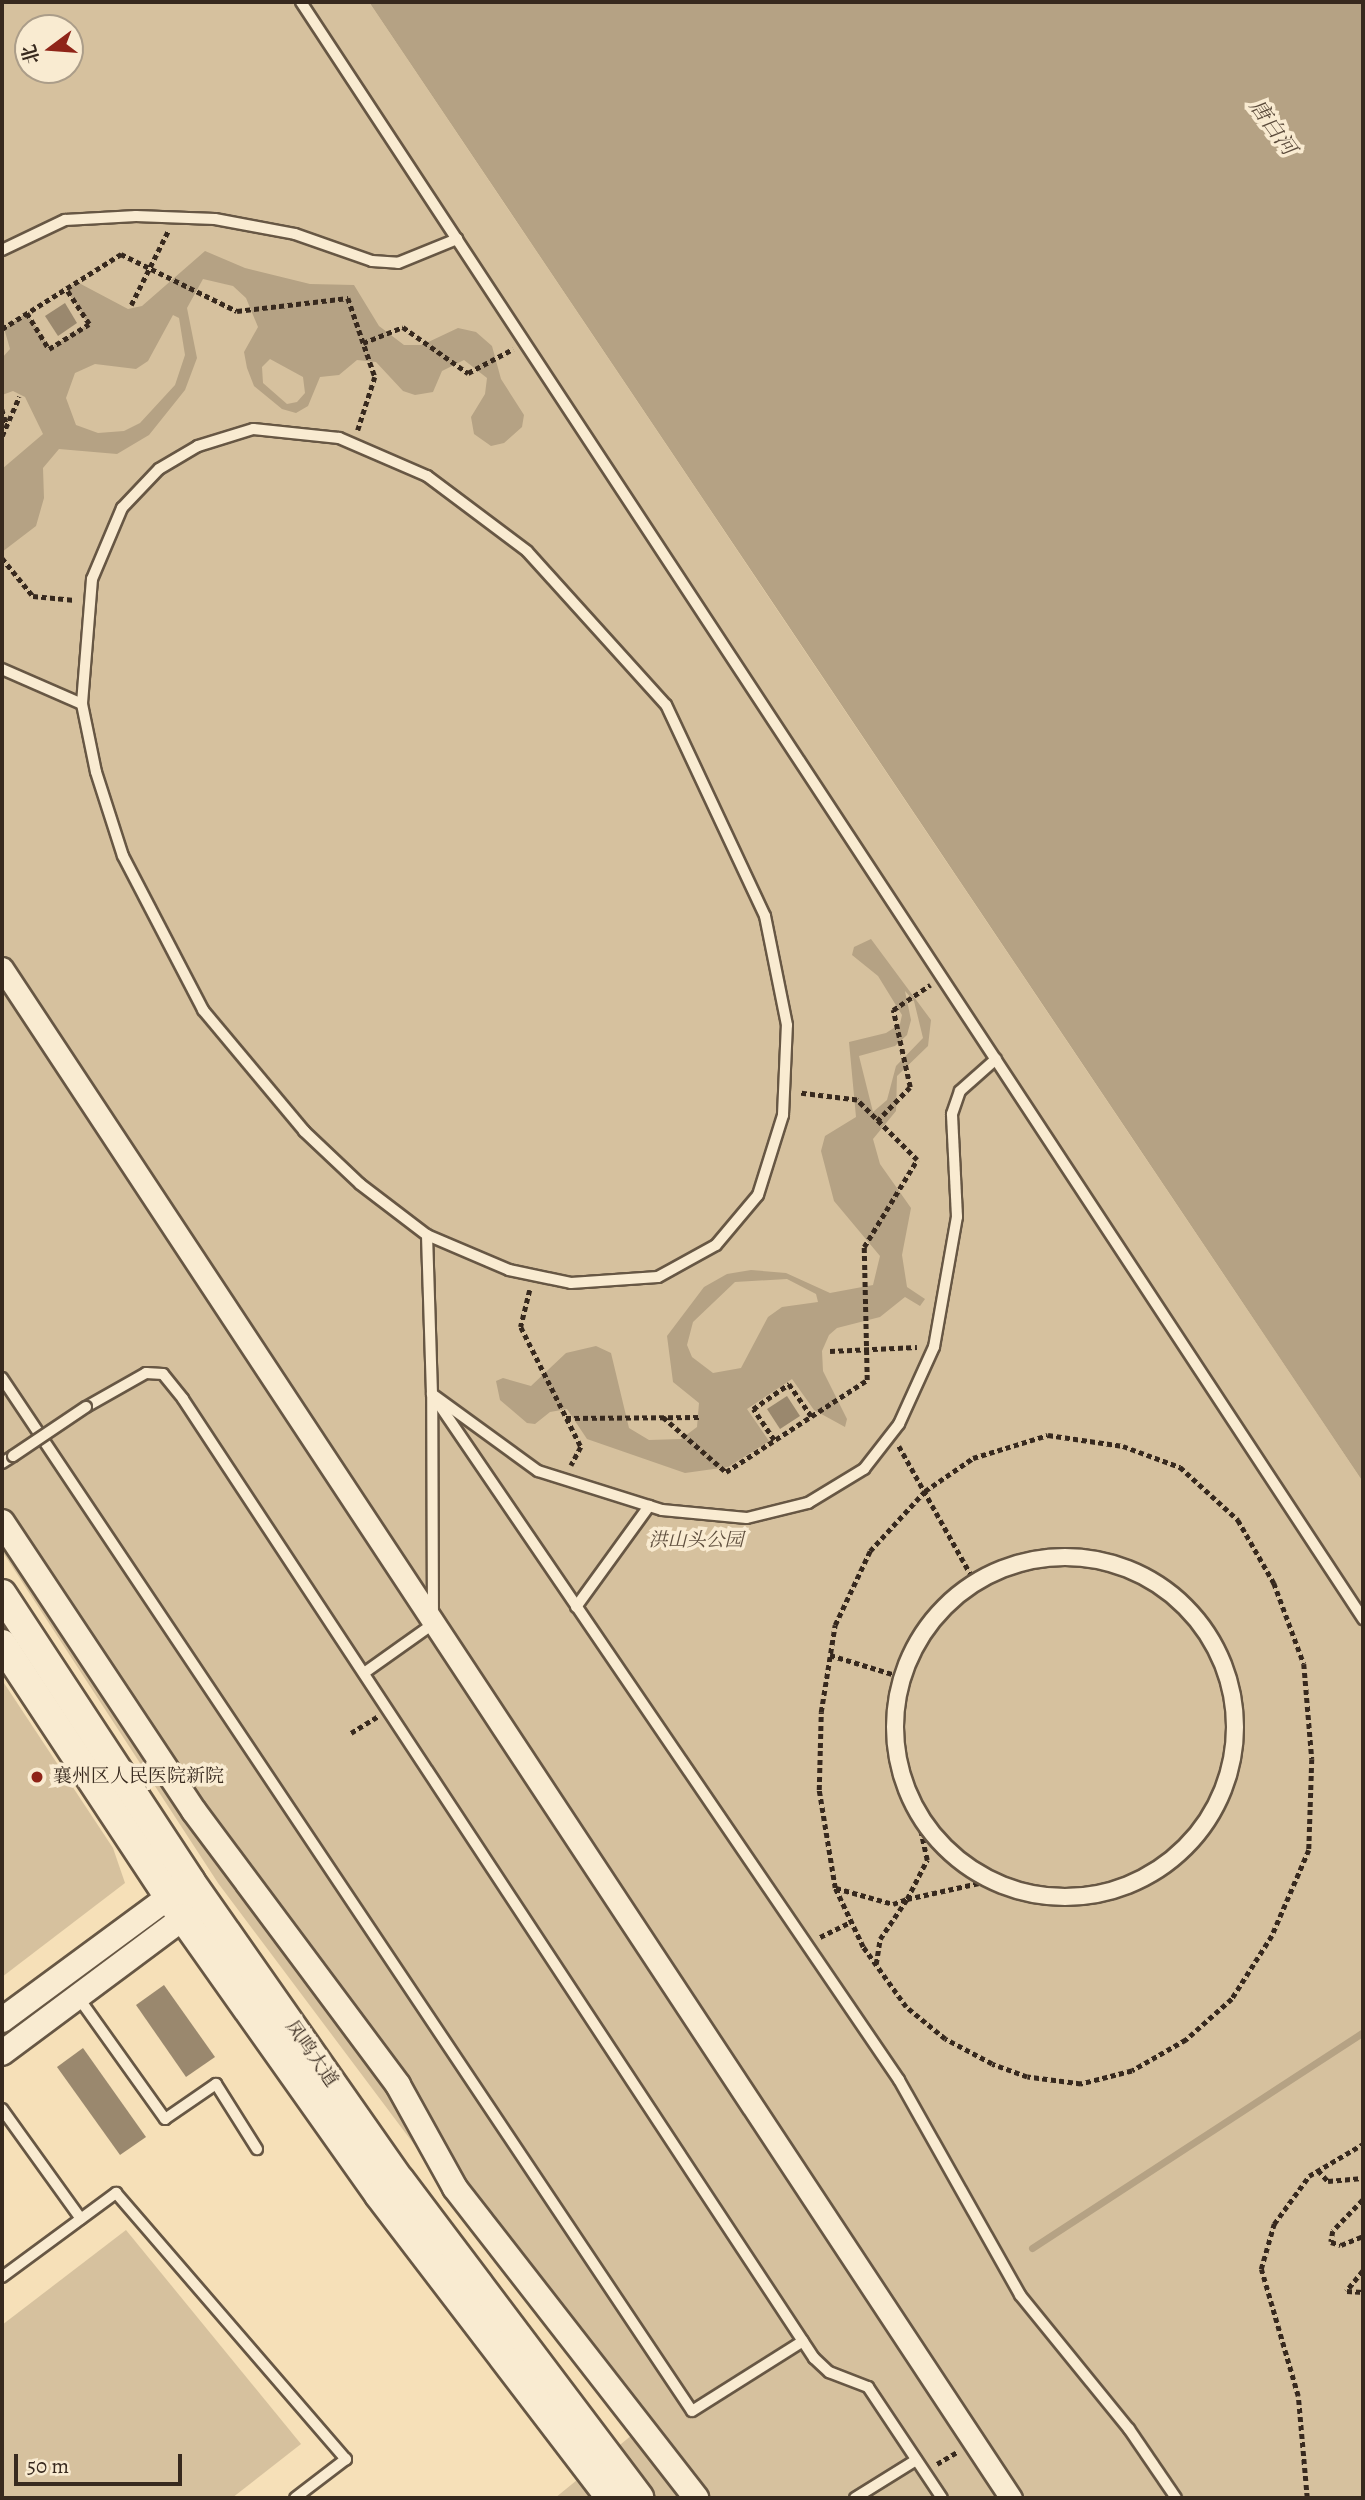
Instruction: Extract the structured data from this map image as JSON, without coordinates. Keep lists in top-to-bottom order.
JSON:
{
  "streets": {
    "main road": ["凤鸣大道"]
  },
  "water": ["唐白河"],
  "parks": ["洪山头公园"],
  "places": ["襄州区人民医院新院"],
  "scale_bar": "50 m",
  "north": "left"
}
